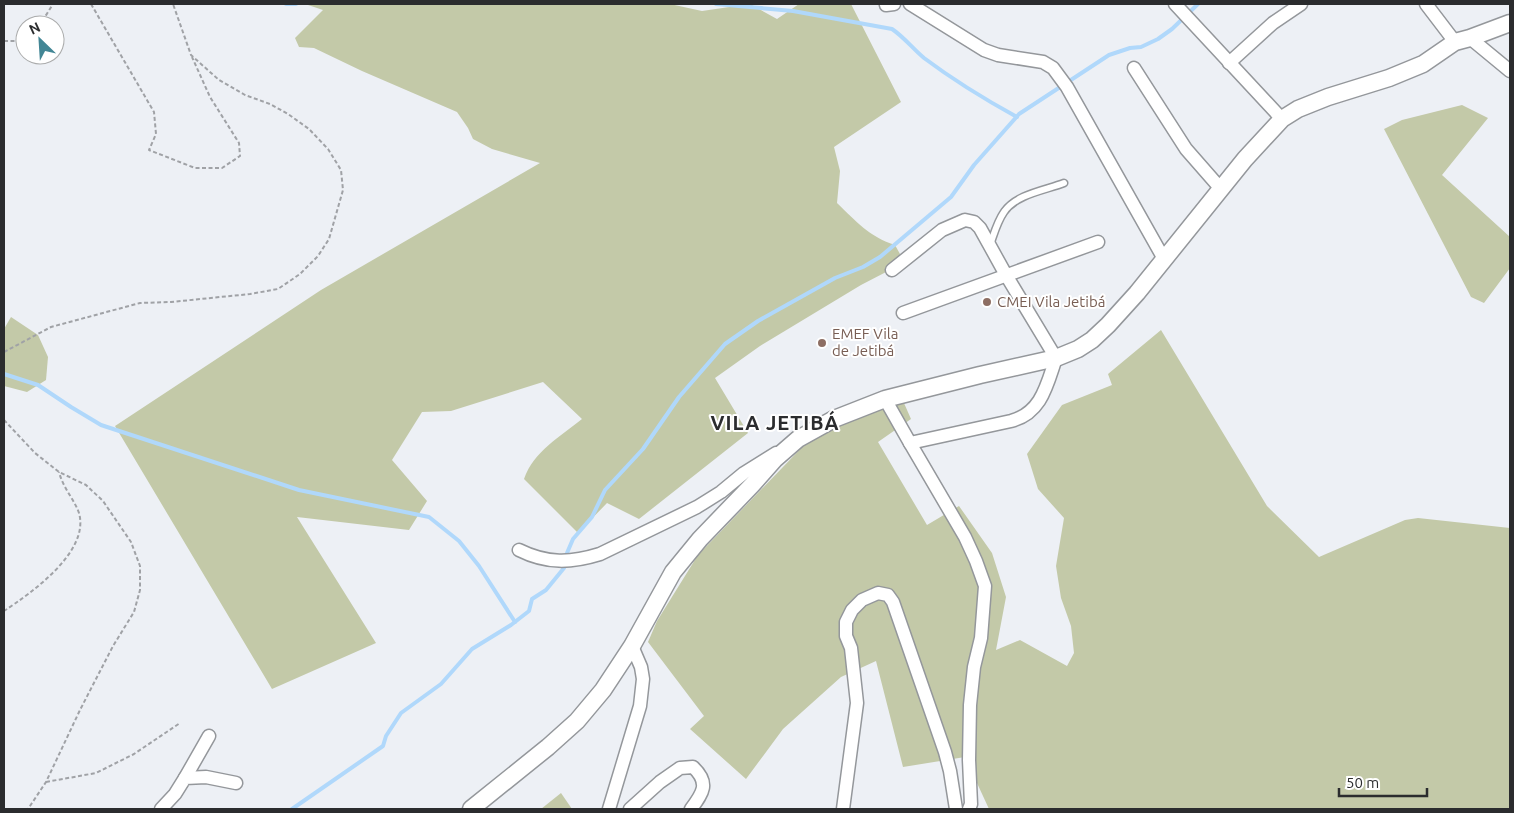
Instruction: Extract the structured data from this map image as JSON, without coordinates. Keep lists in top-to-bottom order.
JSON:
{
  "districts": ["VILA JETIBÁ"],
  "places": ["CMEI Vila Jetibá", "EMEF Vila de Jetibá"],
  "scale_bar": "50 m",
  "north": "top left"
}
